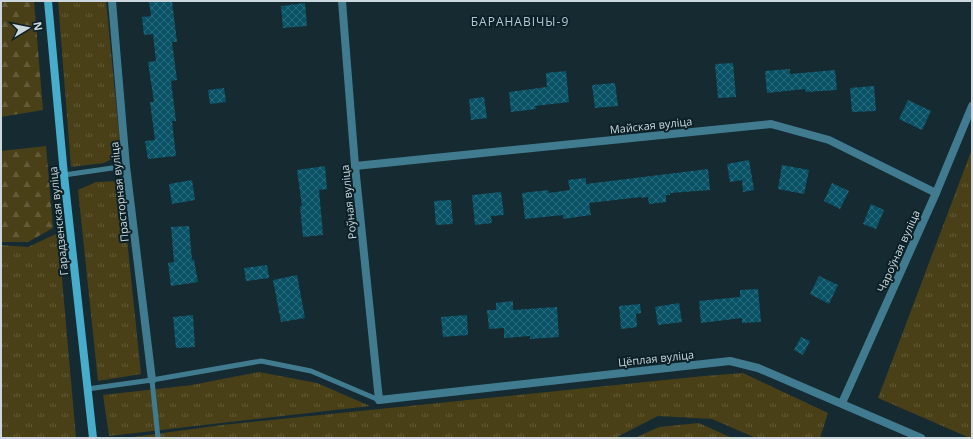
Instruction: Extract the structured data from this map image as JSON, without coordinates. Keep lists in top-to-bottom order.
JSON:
{
  "streets": {
    "main road": ["Гарадзенская вуліца"],
    "street": [
      "Майская вуліца",
      "Прасторная вуліца",
      "Роўная вуліца",
      "Чароўная вуліца",
      "Цёплая вуліца"
    ]
  },
  "crossings": [
    ["Майская вуліца", "Роўная вуліца"],
    ["Майская вуліца", "Чароўная вуліца"],
    ["Роўная вуліца", "Цёплая вуліца"],
    ["Чароўная вуліца", "Цёплая вуліца"]
  ],
  "districts": ["БАРАНАВІЧЫ-9"],
  "north": "right"
}
